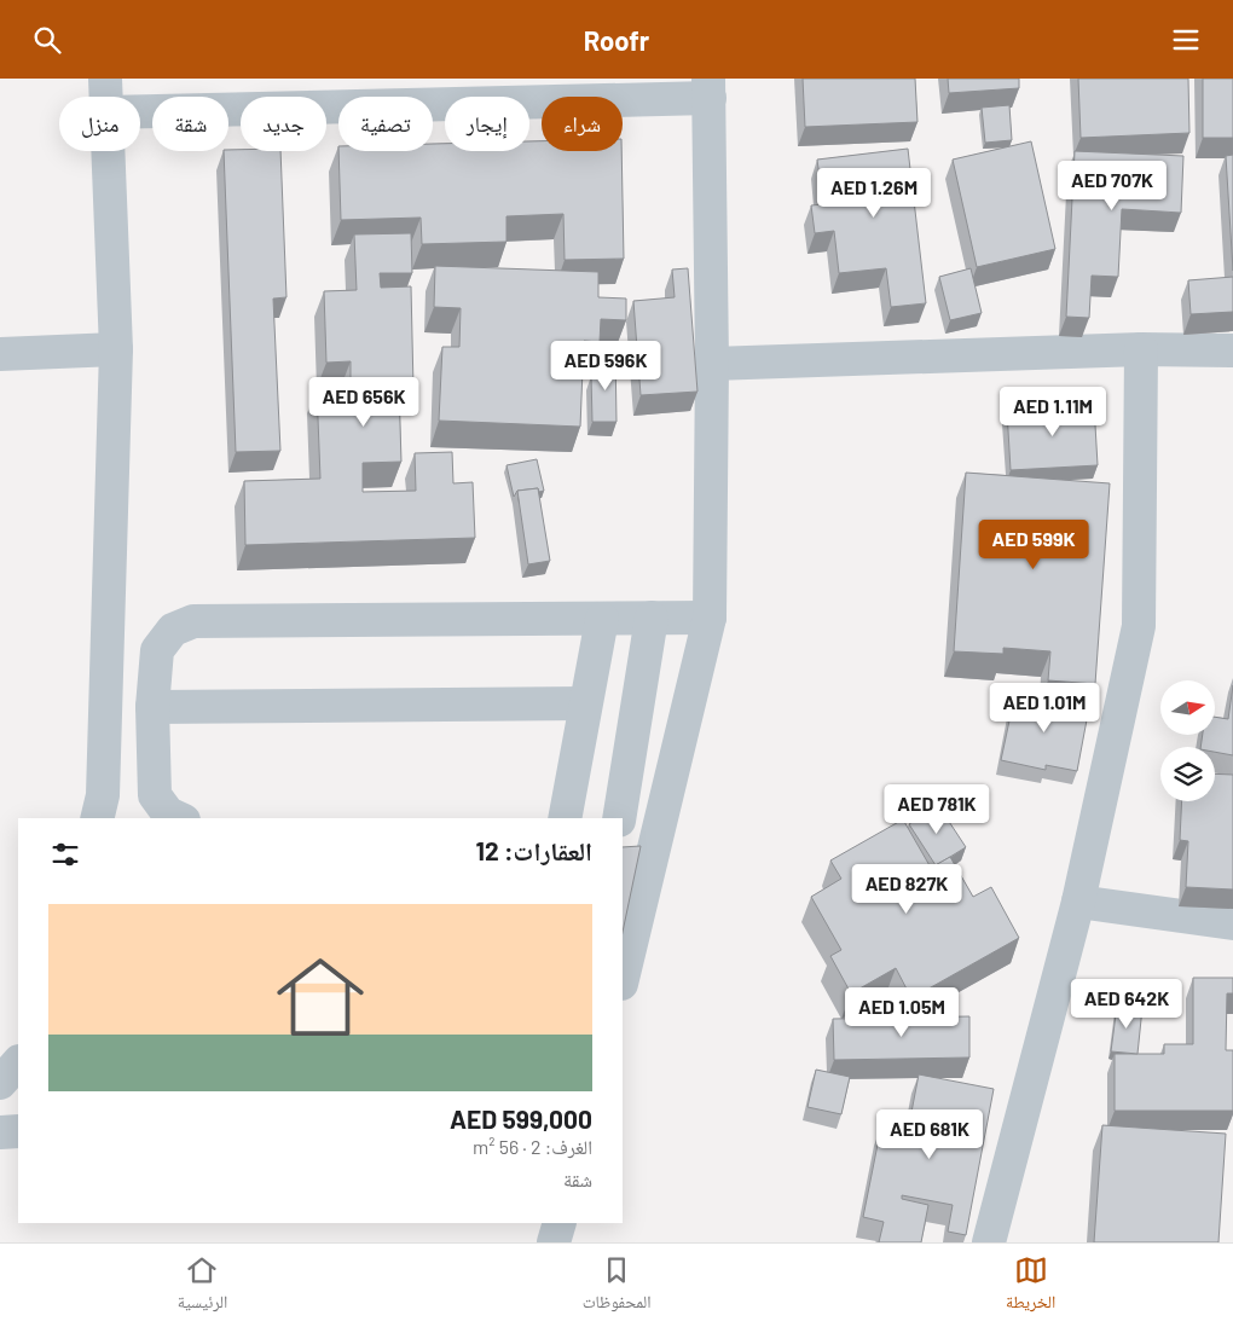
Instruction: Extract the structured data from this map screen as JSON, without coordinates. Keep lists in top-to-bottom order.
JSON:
{
  "north": "right",
  "page": {
    "header": "Roofr",
    "chip": [
      "شراء",
      "إيجار",
      "تصفية",
      "جديد",
      "شقة",
      "منزل"
    ],
    "price": [
      "AED 707K",
      "AED 1.26M",
      "AED 596K",
      "AED 656K",
      "AED 1.11M",
      "AED 599K",
      "AED 1.01M",
      "AED 781K",
      "AED 827K",
      "AED 642K",
      "AED 1.05M",
      "AED 681K"
    ],
    "heading": "العقارات: 12",
    "list": [
      {
        "name": "AED 599,000",
        "note": "الغرف: 2 · 56 m² · شقة"
      }
    ],
    "tabs": ["الخريطة", "المحفوظات", "الرئيسية"]
  }
}
